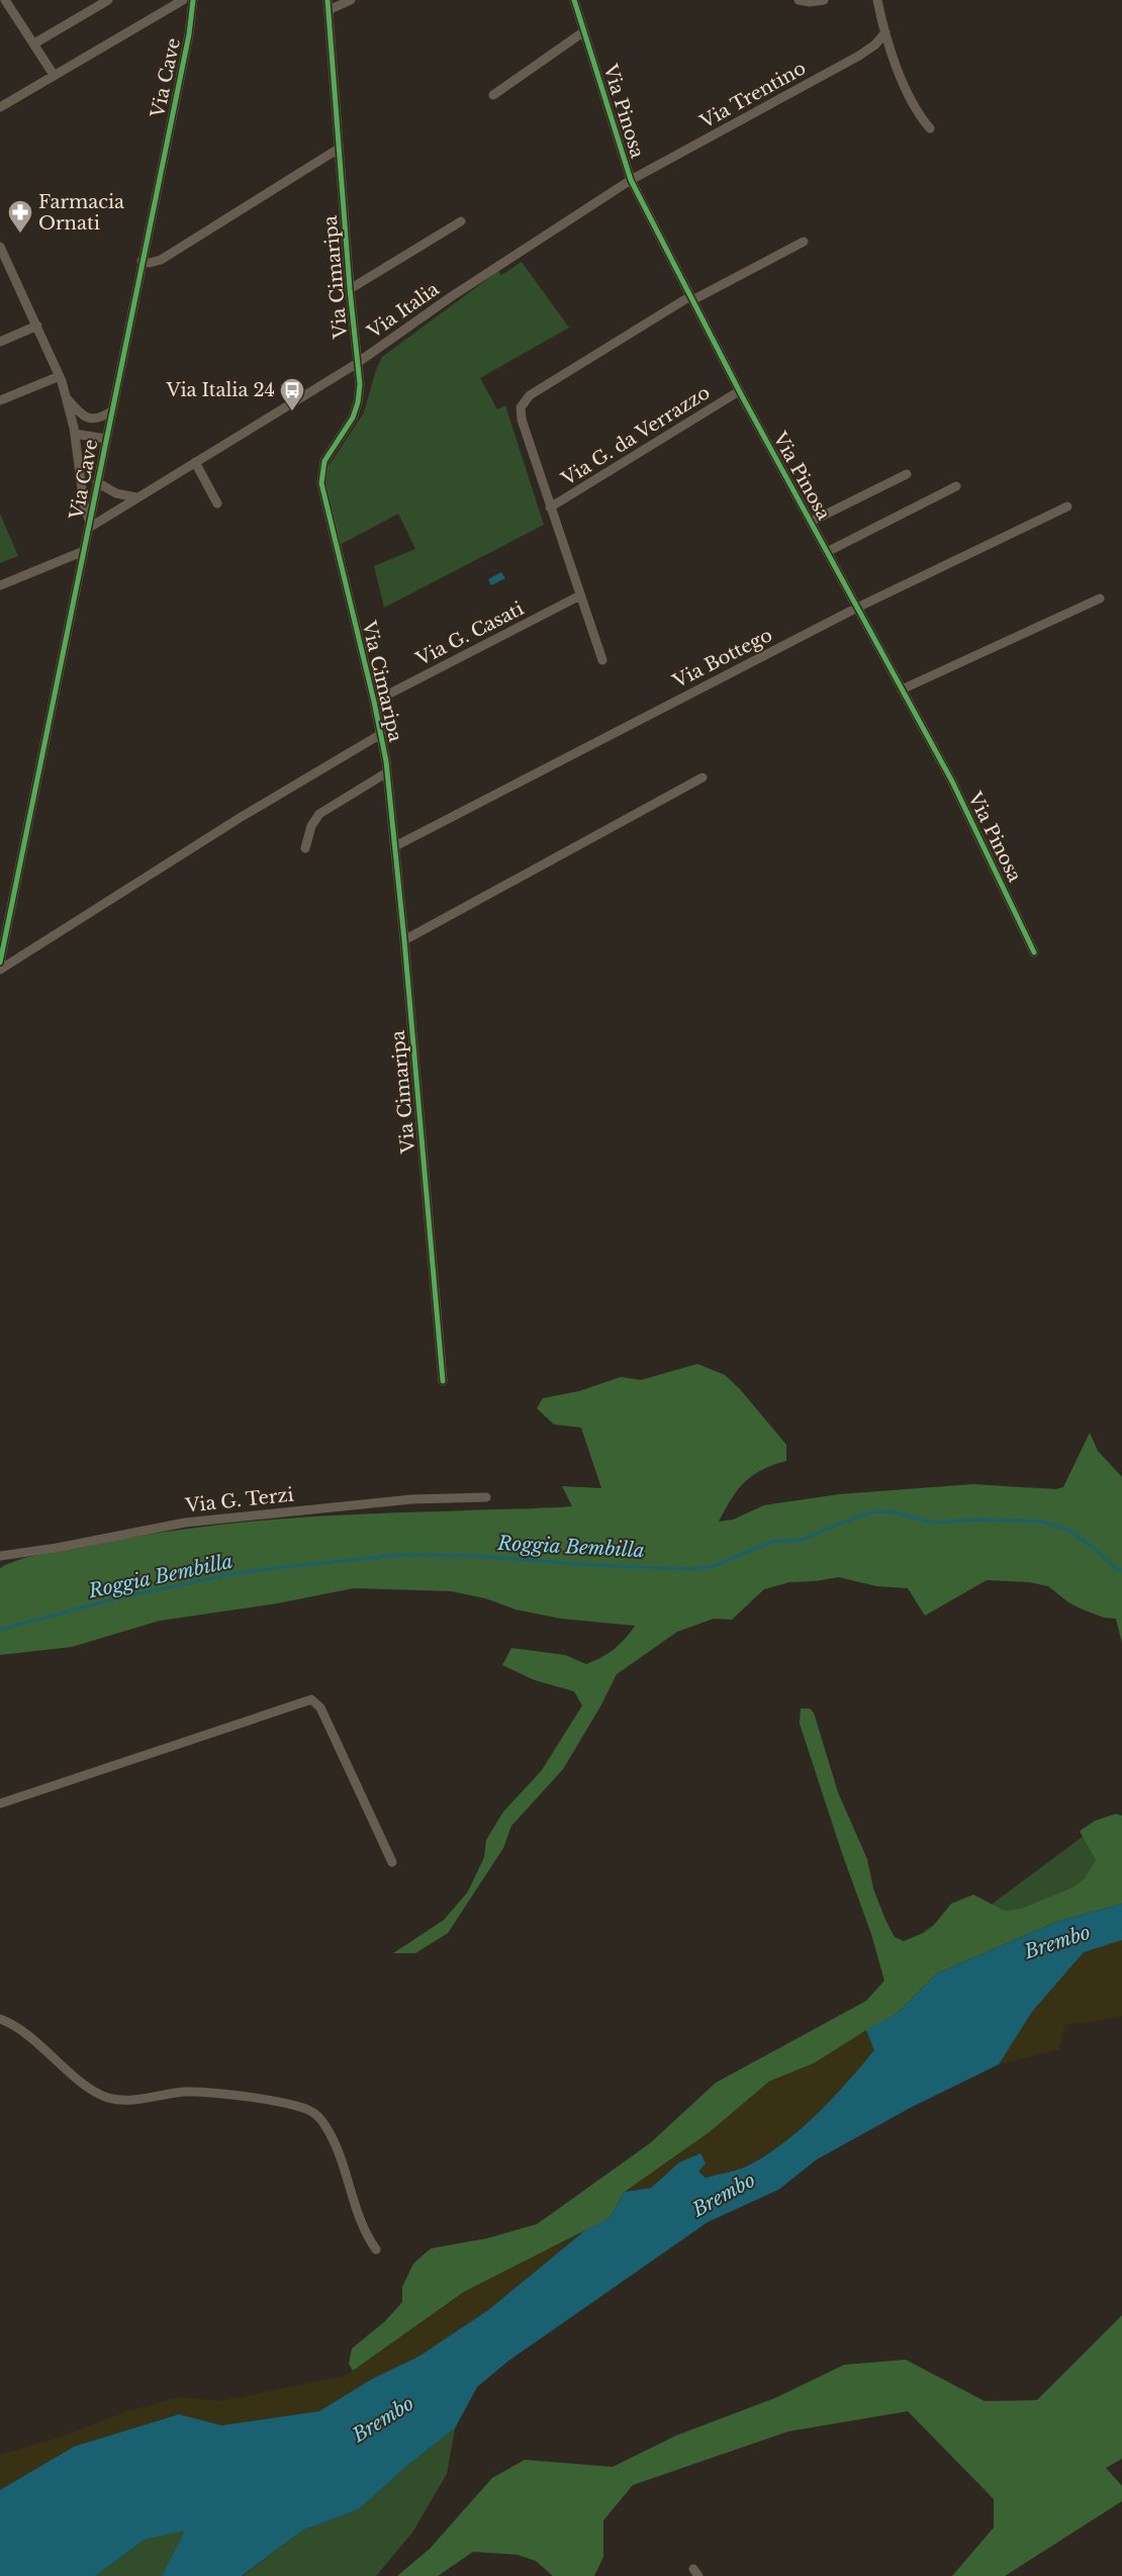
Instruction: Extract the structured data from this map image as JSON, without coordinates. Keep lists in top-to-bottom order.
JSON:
{
  "streets": {
    "street": [
      "Via Cave",
      "Via Trentino",
      "Via Pinosa",
      "Via Cimaripa",
      "Via Italia",
      "Via G. da Verrazzo",
      "Via G. Casati",
      "Via Bottego",
      "Via G. Terzi"
    ]
  },
  "crossings": [
    ["Via Cave", "Via Italia"],
    ["Via Trentino", "Via Pinosa"],
    ["Via Trentino", "Via Italia"],
    ["Via Pinosa", "Via Italia"],
    ["Via Pinosa", "Via G. da Verrazzo"],
    ["Via Pinosa", "Via Bottego"],
    ["Via Cimaripa", "Via Italia"],
    ["Via Cimaripa", "Via G. Casati"],
    ["Via Cimaripa", "Via Bottego"]
  ],
  "water": ["Roggia Bembilla", "Brembo"],
  "places": {
    "pharmacy": ["Farmacia Ornati"],
    "bus stop": ["Via Italia 24"]
  }
}
